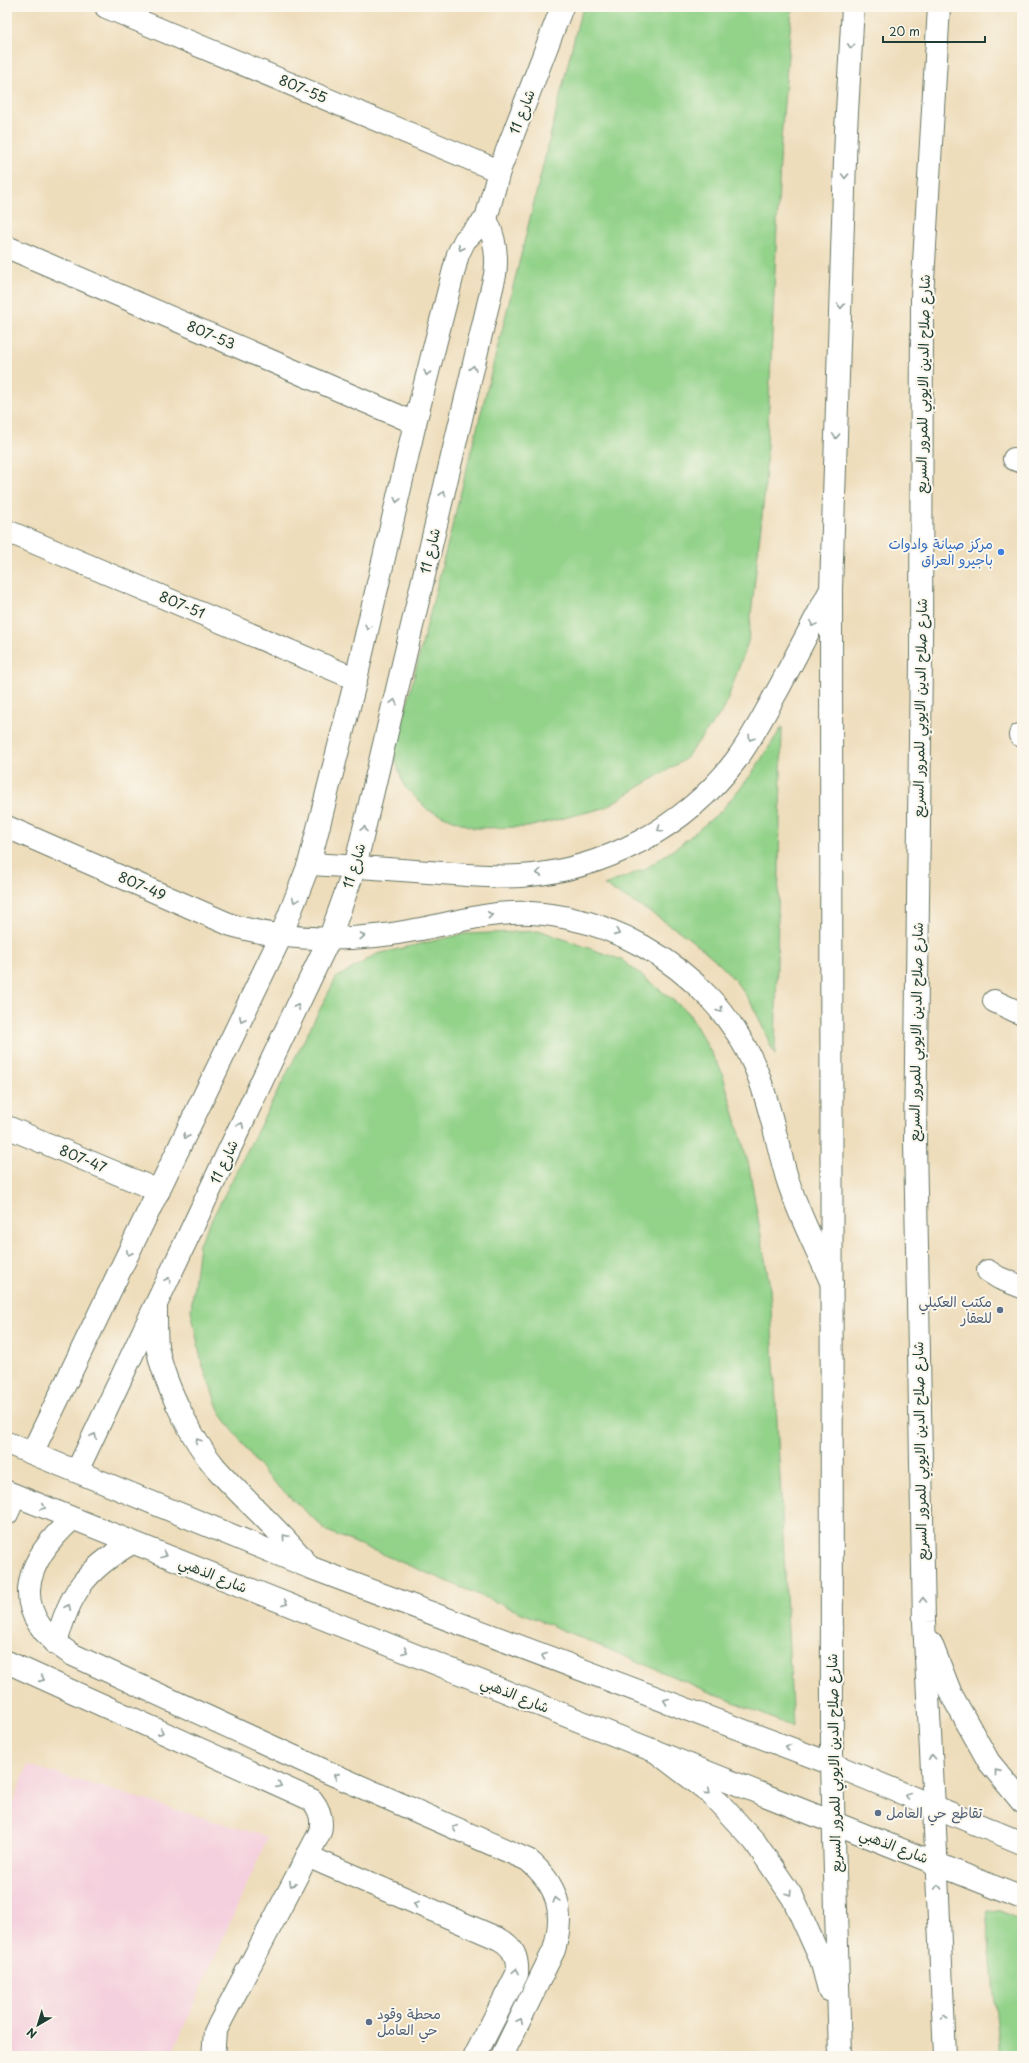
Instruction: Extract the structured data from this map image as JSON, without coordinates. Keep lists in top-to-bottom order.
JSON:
{
  "streets": {
    "street": [
      "807-55",
      "شارع 11",
      "807-53",
      "شارع صلاح الدين الايوبي للمرور السريع",
      "807-51",
      "807-49",
      "807-47",
      "شارع الذهبي"
    ]
  },
  "crossings": [
    ["807-55", "شارع 11"],
    ["شارع 11", "807-53"],
    ["شارع 11", "807-51"],
    ["شارع 11", "807-49"],
    ["شارع 11", "807-47"],
    ["شارع صلاح الدين الايوبي للمرور السريع", "807-49"],
    ["شارع صلاح الدين الايوبي للمرور السريع", "شارع الذهبي"]
  ],
  "one_way": ["807-49"],
  "places": [
    "مركز صيانة وادوات باجيرو العراق",
    "مكتب العكيلي للعقار",
    "تقاطع حي العامل",
    "محطة وقود حي العامل"
  ],
  "scale_bar": "20 m",
  "north": "bottom left"
}
